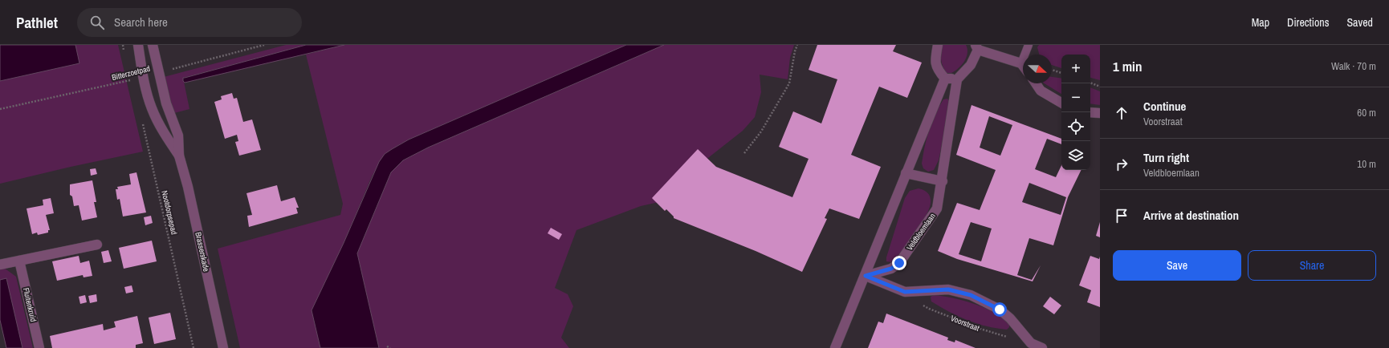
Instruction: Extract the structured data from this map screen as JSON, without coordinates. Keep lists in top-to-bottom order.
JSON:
{
  "streets": {
    "street": ["Veldbloemlaan", "Brasserskade", "Fluitenkruid"],
    "path": ["Bitterzoetpad", "Nootdorpsepad", "Voorstraat"]
  },
  "crossings": [
    ["Bitterzoetpad", "Brasserskade"]
  ],
  "north": "right",
  "page": {
    "header": "Pathlet",
    "search": "Search here",
    "nav": ["Map", "Directions", "Saved"],
    "heading": ["1 min", "Walk · 70 m"],
    "map_buttons": ["+", "−"],
    "list": [
      ["Continue", "Voorstraat", "60 m"],
      ["Turn right", "Veldbloemlaan", "10 m"],
      "Arrive at destination"
    ],
    "buttons": ["Save", "Share"]
  }
}
